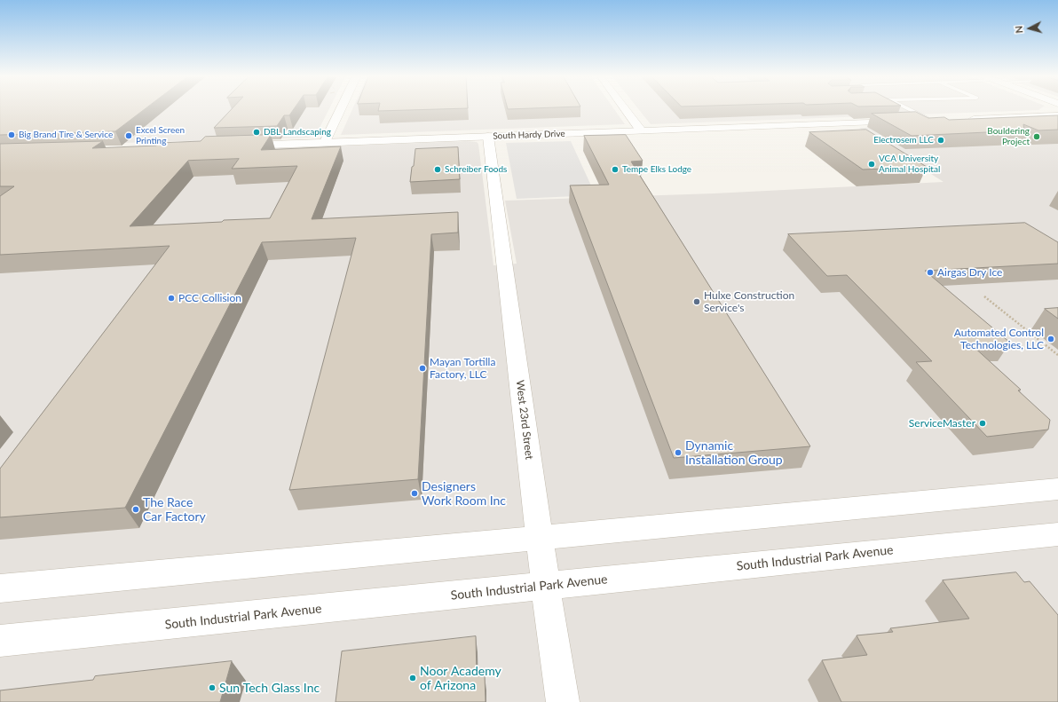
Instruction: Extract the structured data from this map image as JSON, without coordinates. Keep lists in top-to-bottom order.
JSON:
{
  "streets": {
    "street": ["South Hardy Drive", "West 23rd Street", "South Industrial Park Avenue"]
  },
  "crossings": [
    ["South Hardy Drive", "West 23rd Street"],
    ["West 23rd Street", "South Industrial Park Avenue"]
  ],
  "places": [
    "DBL Landscaping",
    "Big Brand Tire & Service",
    "Excel Screen Printing",
    "Bouldering Project",
    "Electrosem LLC",
    "VCA University Animal Hospital",
    "Schreiber Foods",
    "Tempe Elks Lodge",
    "Airgas Dry Ice",
    "PCC Collision",
    "Hulxe Construction Service's",
    "Automated Control Technologies, LLC",
    "Mayan Tortilla Factory, LLC",
    "ServiceMaster",
    "Dynamic Installation Group",
    "Designers Work Room Inc",
    "The Race Car Factory",
    "Noor Academy of Arizona",
    "Sun Tech Glass Inc"
  ],
  "north": "left"
}
